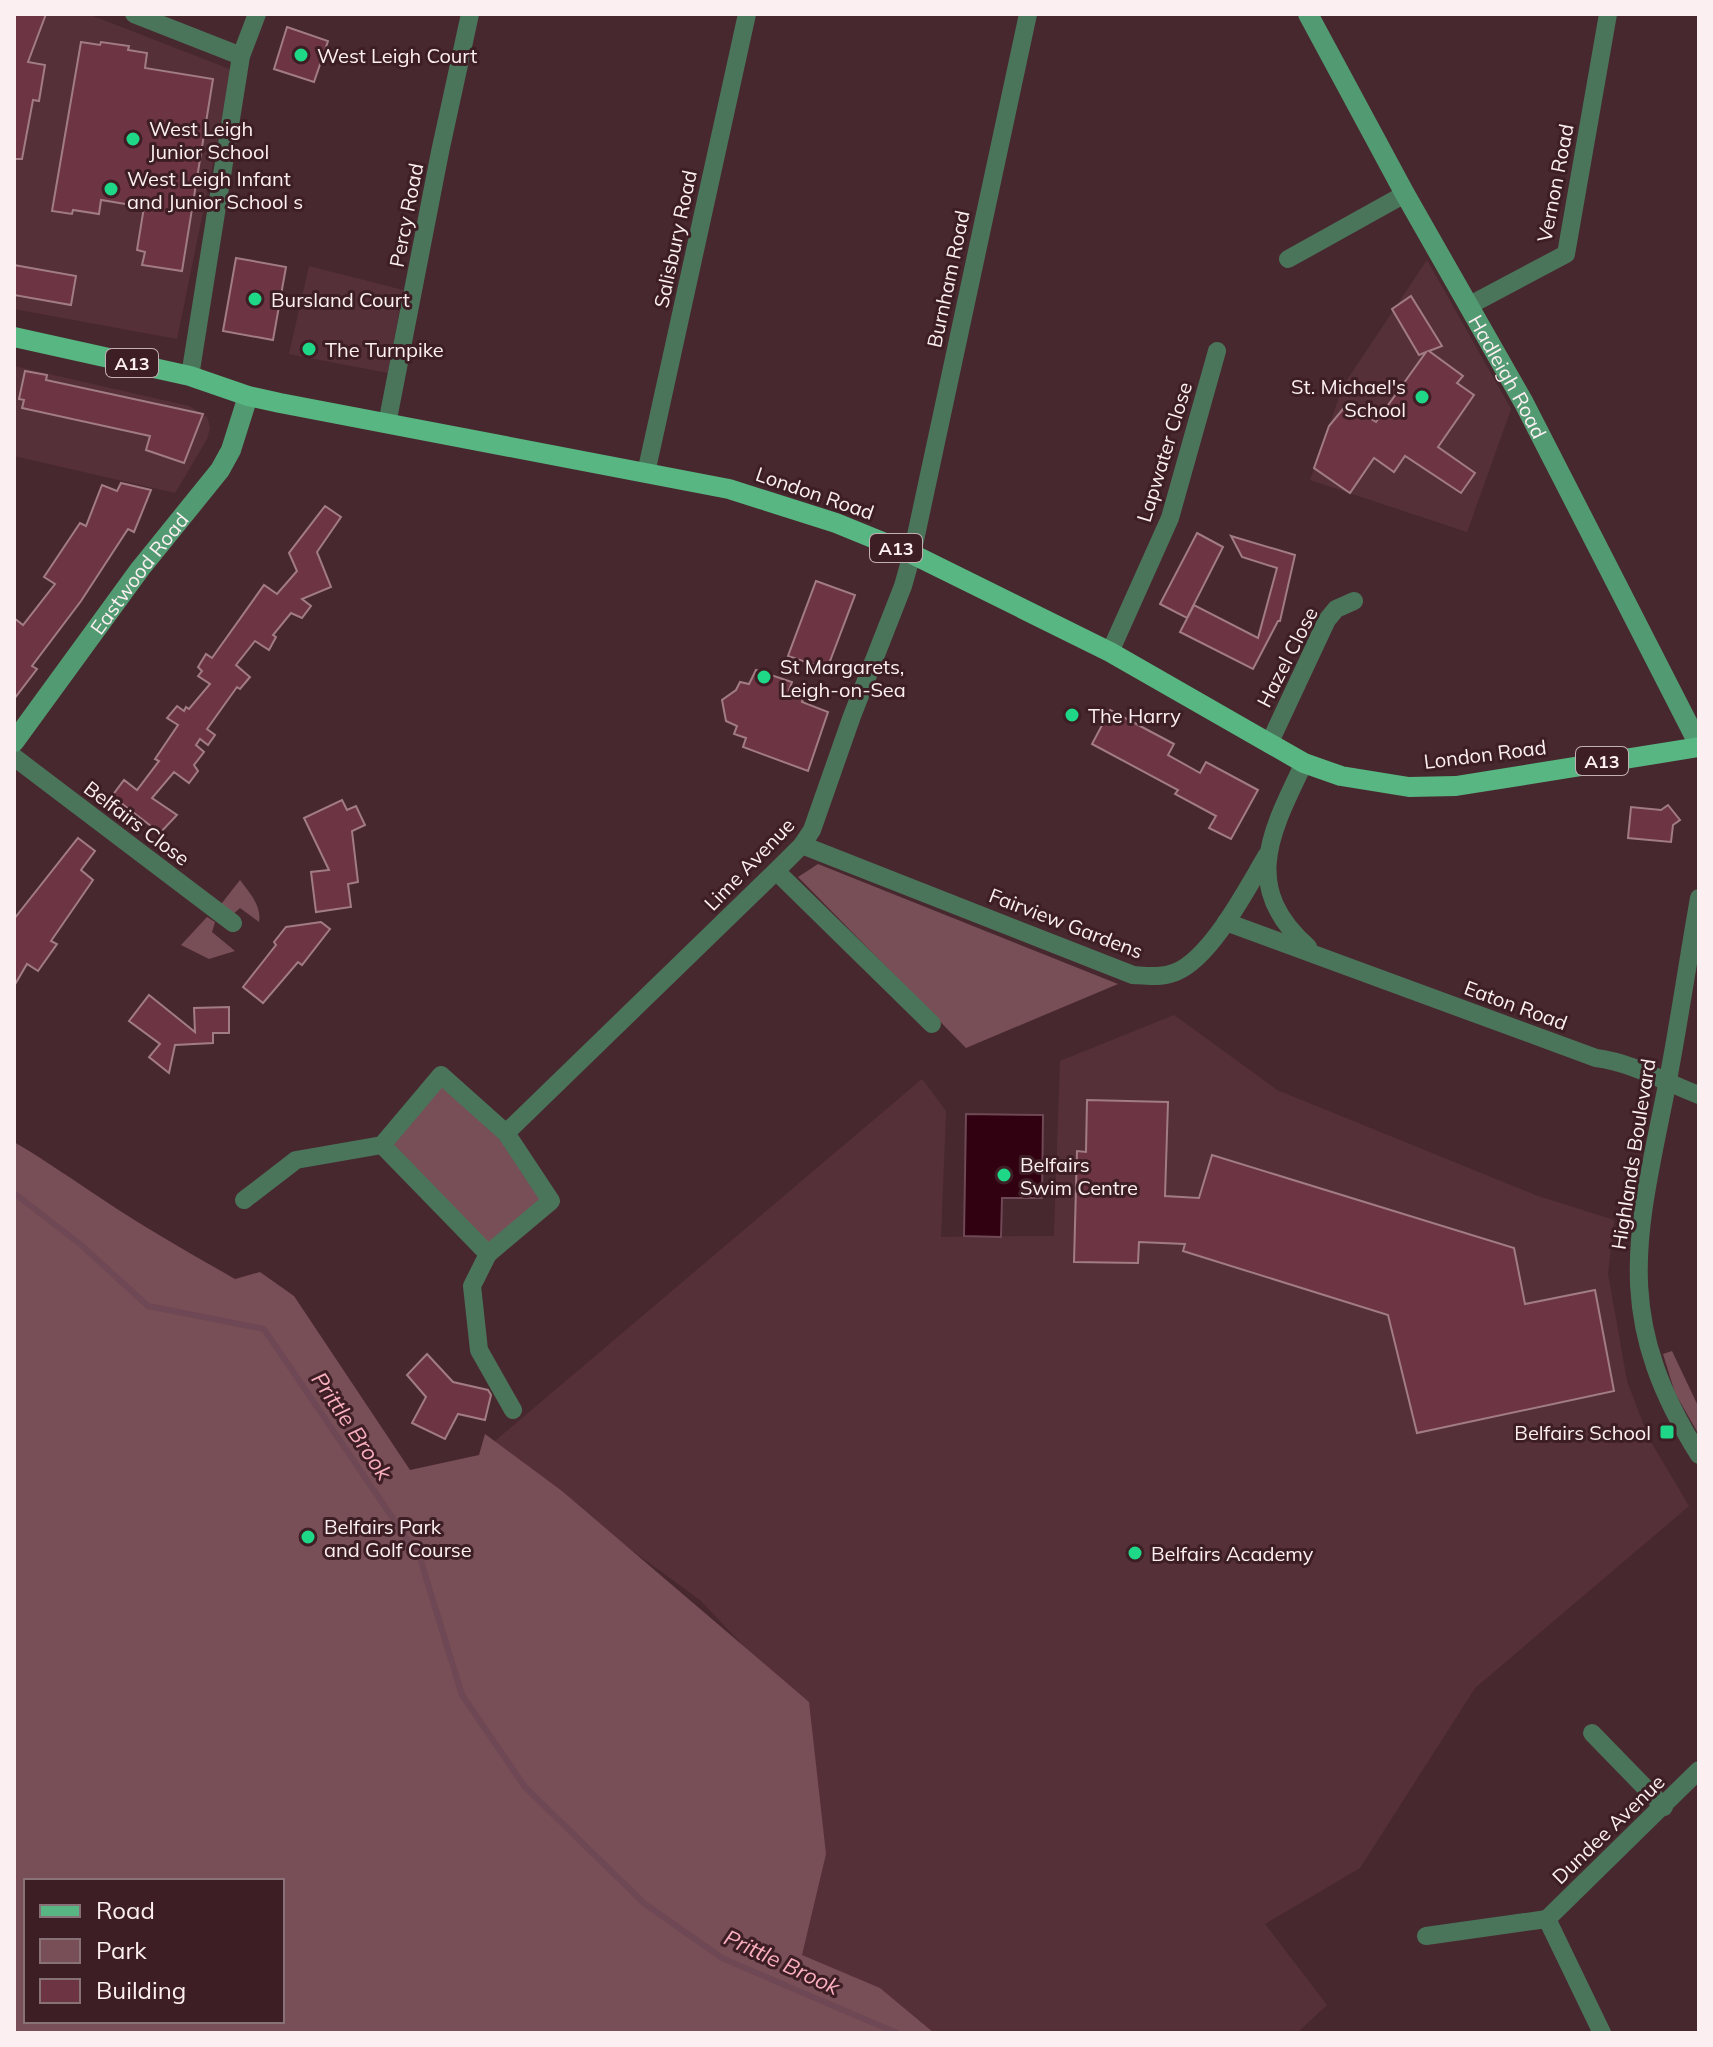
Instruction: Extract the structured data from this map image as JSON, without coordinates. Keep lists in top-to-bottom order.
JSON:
{
  "streets": {
    "main road": ["A13", "London Road"],
    "street": [
      "Vernon Road",
      "Percy Road",
      "Salisbury Road",
      "Burnham Road",
      "Hadleigh Road",
      "Lapwater Close",
      "Eastwood Road",
      "Hazel Close",
      "Belfairs Close",
      "Lime Avenue",
      "Fairview Gardens",
      "Eaton Road",
      "Highlands Boulevard",
      "Dundee Avenue"
    ]
  },
  "crossings": [
    ["Vernon Road", "Hadleigh Road"],
    ["Percy Road", "London Road"],
    ["Salisbury Road", "London Road"],
    ["Burnham Road", "London Road"],
    ["Burnham Road", "Lime Avenue"],
    ["Hadleigh Road", "London Road"],
    ["Lapwater Close", "London Road"],
    ["London Road", "Eastwood Road"],
    ["London Road", "Hazel Close"],
    ["London Road", "Lime Avenue"],
    ["London Road", "Eaton Road"],
    ["Lime Avenue", "Fairview Gardens"],
    ["Fairview Gardens", "Eaton Road"],
    ["Eaton Road", "Highlands Boulevard"]
  ],
  "water": ["Prittle Brook"],
  "places": {
    "other": [
      "West Leigh Court",
      "West Leigh Junior School",
      "West Leigh Infant and Junior School s",
      "Bursland Court",
      "The Turnpike",
      "St. Michael's School",
      "St Margarets, Leigh-on-Sea",
      "The Harry",
      "Belfairs Swim Centre",
      "Belfairs Park and Golf Course",
      "Belfairs Academy"
    ],
    "transit": ["Belfairs School"]
  },
  "legend": ["Road", "Park", "Building"]
}
